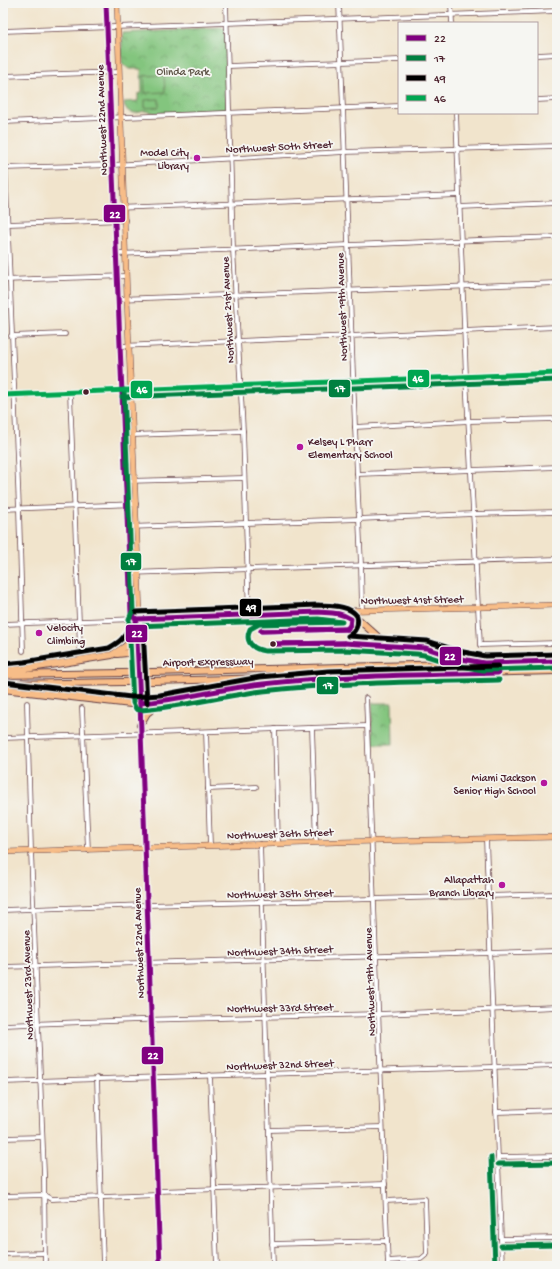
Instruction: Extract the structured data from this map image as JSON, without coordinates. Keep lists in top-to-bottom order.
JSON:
{
  "streets": {
    "highway": ["Airport Expressway"],
    "main road": ["Northwest 22nd Avenue", "Northwest 41st Street", "Northwest 36th Street"],
    "street": [
      "Northwest 50th Street",
      "Northwest 19th Avenue",
      "Northwest 21st Avenue",
      "Northwest 35th Street",
      "Northwest 34th Street",
      "Northwest 23rd Avenue",
      "Northwest 33rd Street",
      "Northwest 32nd Street"
    ]
  },
  "crossings": [
    ["Northwest 22nd Avenue", "Northwest 50th Street"],
    ["Northwest 22nd Avenue", "Northwest 41st Street"],
    ["Northwest 22nd Avenue", "Northwest 36th Street"],
    ["Northwest 22nd Avenue", "Northwest 35th Street"],
    ["Northwest 22nd Avenue", "Northwest 34th Street"],
    ["Northwest 22nd Avenue", "Northwest 33rd Street"],
    ["Northwest 22nd Avenue", "Northwest 32nd Street"],
    ["Northwest 50th Street", "Northwest 19th Avenue"],
    ["Northwest 50th Street", "Northwest 21st Avenue"],
    ["Northwest 19th Avenue", "Northwest 41st Street"],
    ["Northwest 19th Avenue", "Northwest 36th Street"],
    ["Northwest 19th Avenue", "Northwest 35th Street"],
    ["Northwest 19th Avenue", "Northwest 34th Street"],
    ["Northwest 19th Avenue", "Northwest 33rd Street"],
    ["Northwest 19th Avenue", "Northwest 32nd Street"],
    ["Northwest 21st Avenue", "Northwest 41st Street"],
    ["Northwest 36th Street", "Northwest 23rd Avenue"],
    ["Northwest 35th Street", "Northwest 23rd Avenue"],
    ["Northwest 34th Street", "Northwest 23rd Avenue"],
    ["Northwest 23rd Avenue", "Northwest 33rd Street"],
    ["Northwest 23rd Avenue", "Northwest 32nd Street"]
  ],
  "parks": ["Olinda Park"],
  "places": [
    "Model City Library",
    "Kelsey L Pharr Elementary School",
    "Velocity Climbing",
    "Miami Jackson Senior High School",
    "Allapattah Branch Library"
  ],
  "lines": [
    "transit line 22",
    "transit line 46",
    "transit line 17",
    "transit line 49"
  ],
  "legend": [
    "22",
    "17",
    "49",
    "46"
  ]
}
